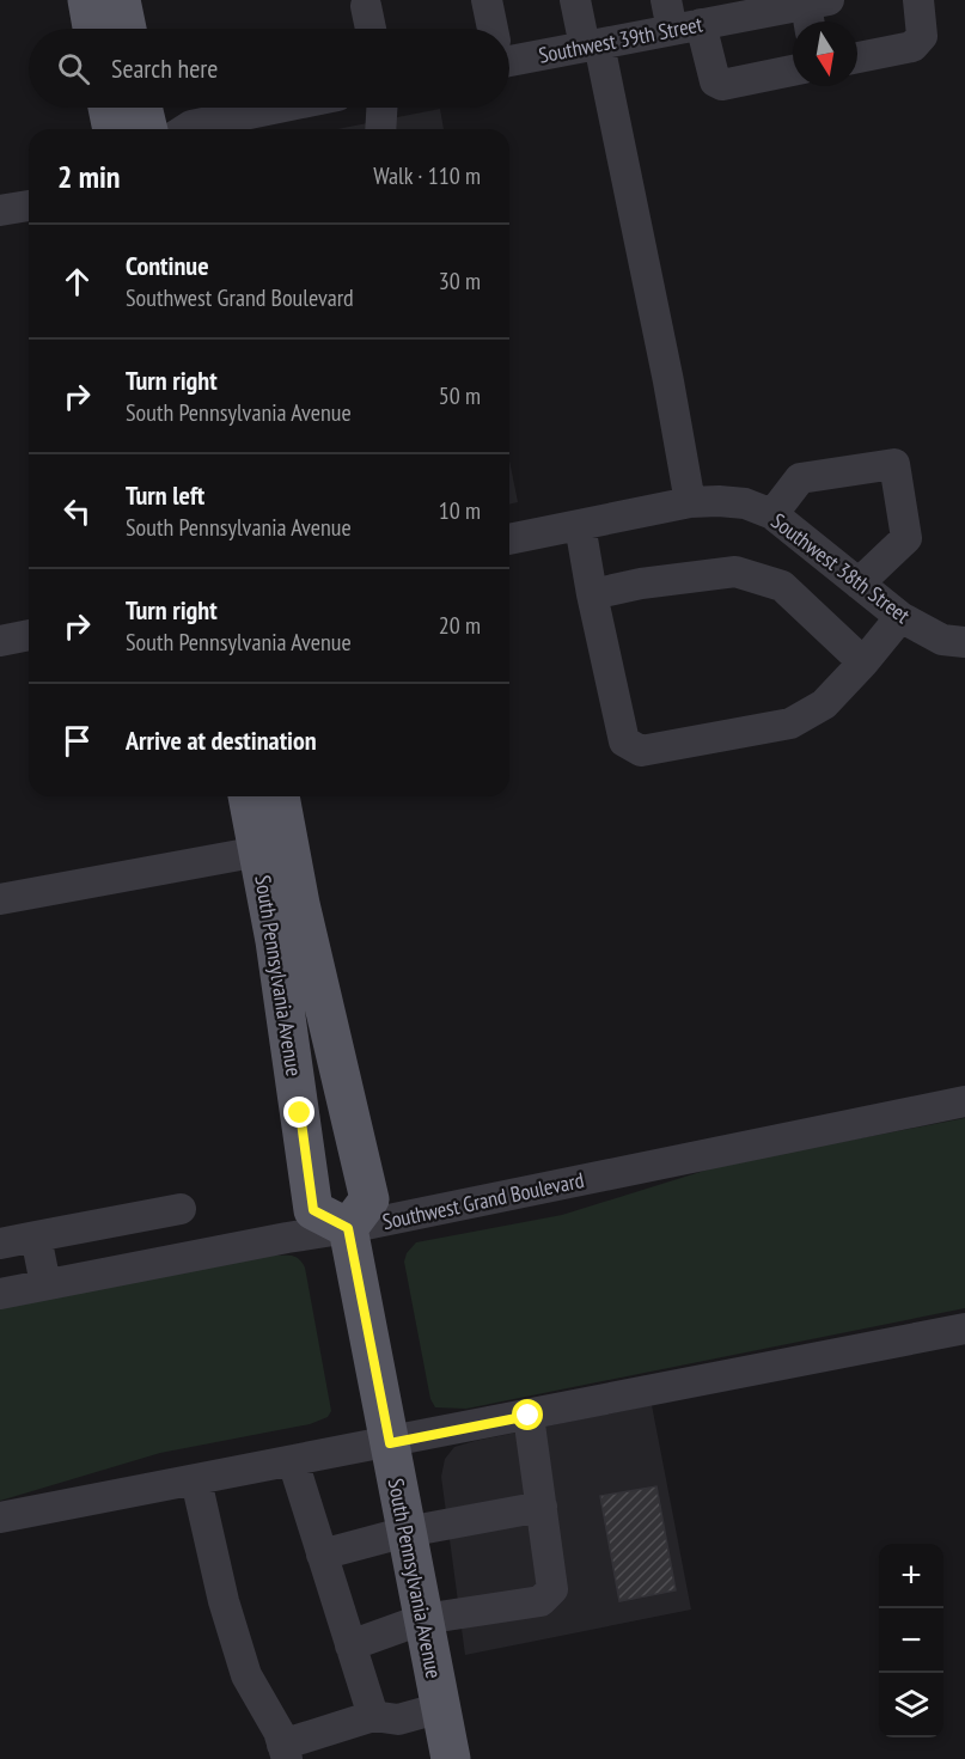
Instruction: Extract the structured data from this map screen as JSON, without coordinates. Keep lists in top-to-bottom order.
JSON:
{
  "streets": {
    "main road": ["South Pennsylvania Avenue"],
    "street": ["Southwest 39th Street", "Southwest 38th Street", "Southwest Grand Boulevard"]
  },
  "crossings": [
    ["South Pennsylvania Avenue", "Southwest Grand Boulevard"]
  ],
  "north": "bottom",
  "page": {
    "search": "Search here",
    "heading": ["2 min", "Walk · 110 m"],
    "list": [
      ["Continue", "Southwest Grand Boulevard", "30 m"],
      ["Turn right", "South Pennsylvania Avenue", "50 m"],
      ["Turn left", "South Pennsylvania Avenue", "10 m"],
      ["Turn right", "South Pennsylvania Avenue", "20 m"],
      "Arrive at destination"
    ],
    "map_buttons": ["+", "−"]
  }
}
